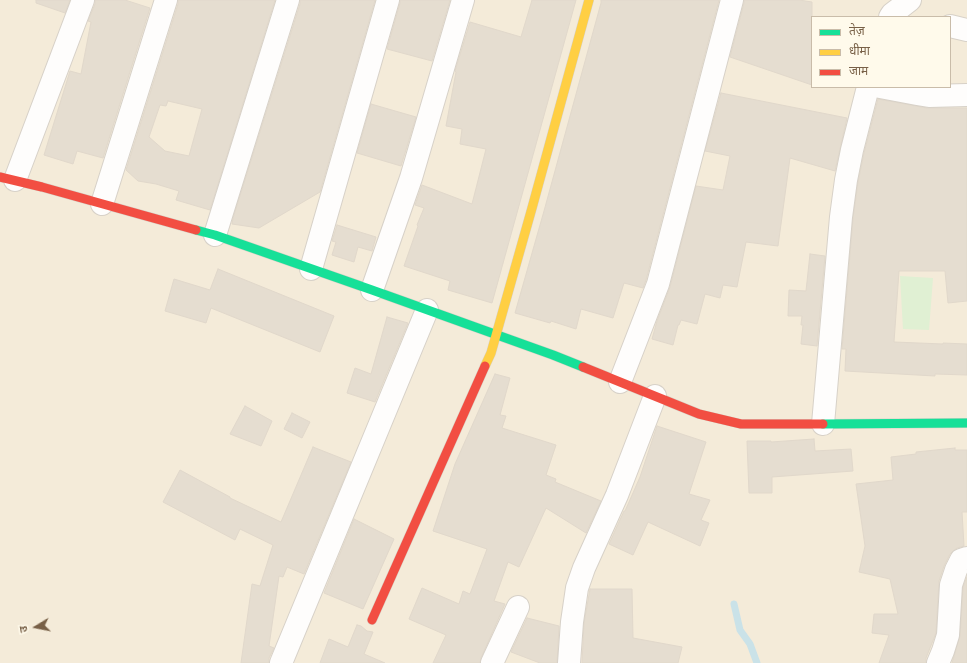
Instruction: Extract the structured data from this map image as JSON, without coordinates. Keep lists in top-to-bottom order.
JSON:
{
  "legend": ["तेज़", "धीमा", "जाम"],
  "north": "left"
}
